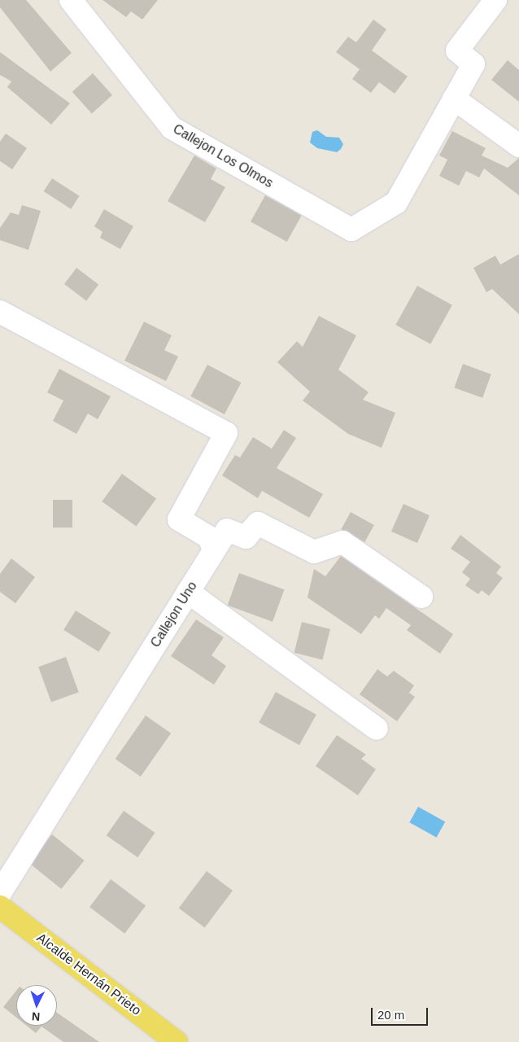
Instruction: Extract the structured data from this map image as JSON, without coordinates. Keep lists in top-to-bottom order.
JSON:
{
  "streets": {
    "main road": ["Alcalde Hernán Prieto"],
    "street": ["Callejon Los Olmos", "Callejon Uno"]
  },
  "scale_bar": "20 m",
  "north": "bottom"
}
